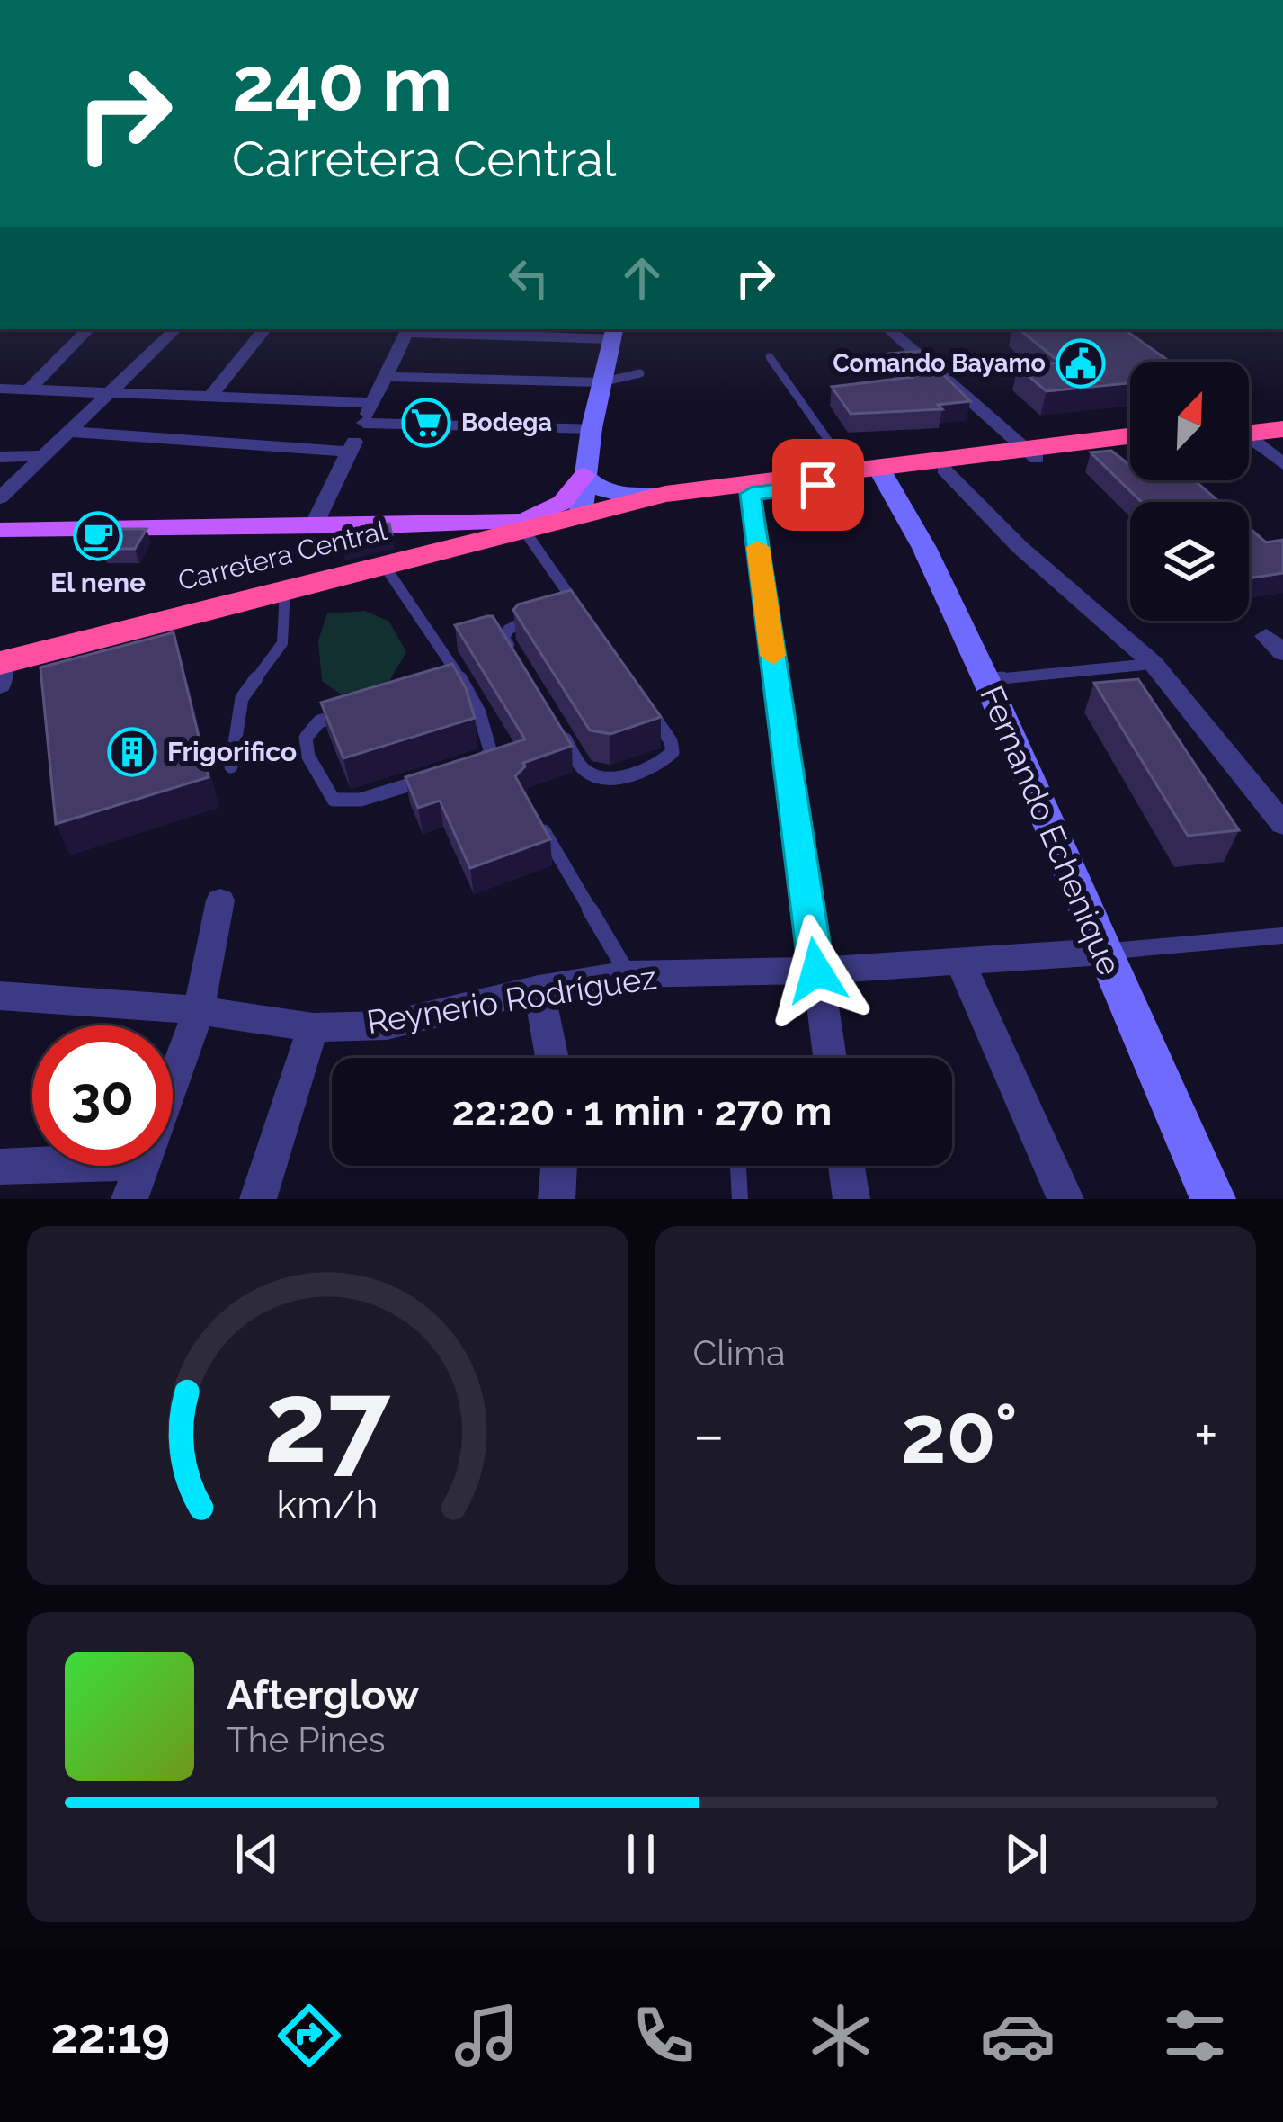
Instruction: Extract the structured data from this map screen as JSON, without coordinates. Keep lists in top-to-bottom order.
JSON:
{
  "streets": {
    "highway": ["Carretera Central"],
    "street": ["Fernando Echenique", "Reynerio Rodríguez"]
  },
  "crossings": [
    ["Carretera Central", "Fernando Echenique"],
    ["Fernando Echenique", "Reynerio Rodríguez"]
  ],
  "places": {
    "public building": ["Comando Bayamo"],
    "supermarket": ["Bodega"],
    "cafe": ["El nene"],
    "building": ["Frigorifico"]
  },
  "north": "top right",
  "page": {
    "turn": ["240 m", "Carretera Central"],
    "limit": "30",
    "trip": "22:20 · 1 min · 270 m",
    "tile": "Clima",
    "heat": ["−", "20°", "+"],
    "song": ["Afterglow", "The Pines"],
    "tabs": "22:19",
    "gauge": ["27", "km/h"]
  }
}
